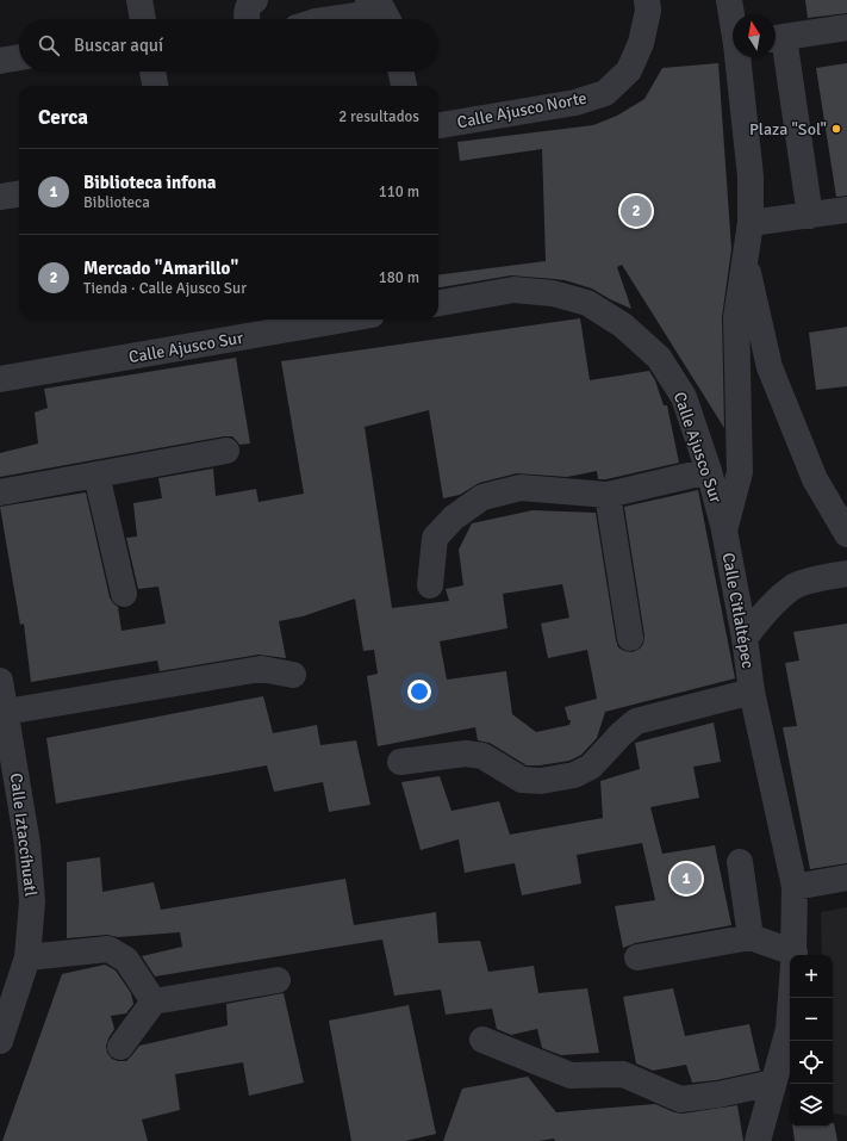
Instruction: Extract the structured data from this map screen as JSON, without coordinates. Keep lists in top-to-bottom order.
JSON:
{
  "streets": {
    "street": [
      "Calle Ajusco Norte",
      "Calle Ajusco Sur",
      "Calle Citlaltépec",
      "Calle Iztaccíhuatl"
    ]
  },
  "crossings": [
    ["Calle Ajusco Sur", "Calle Citlaltépec"]
  ],
  "places": ["Plaza \"Sol\""],
  "north": "top",
  "page": {
    "search": "Buscar aquí",
    "heading": ["Cerca", "2 resultados"],
    "list": [
      {
        "mark": "1",
        "name": "Biblioteca infona",
        "note": "Biblioteca",
        "value": "110 m"
      },
      {
        "mark": "2",
        "name": "Mercado \"Amarillo\"",
        "note": "Tienda · Calle Ajusco Sur",
        "value": "180 m"
      }
    ],
    "pins": ["2", "1"],
    "map_buttons": ["+", "−"]
  }
}
